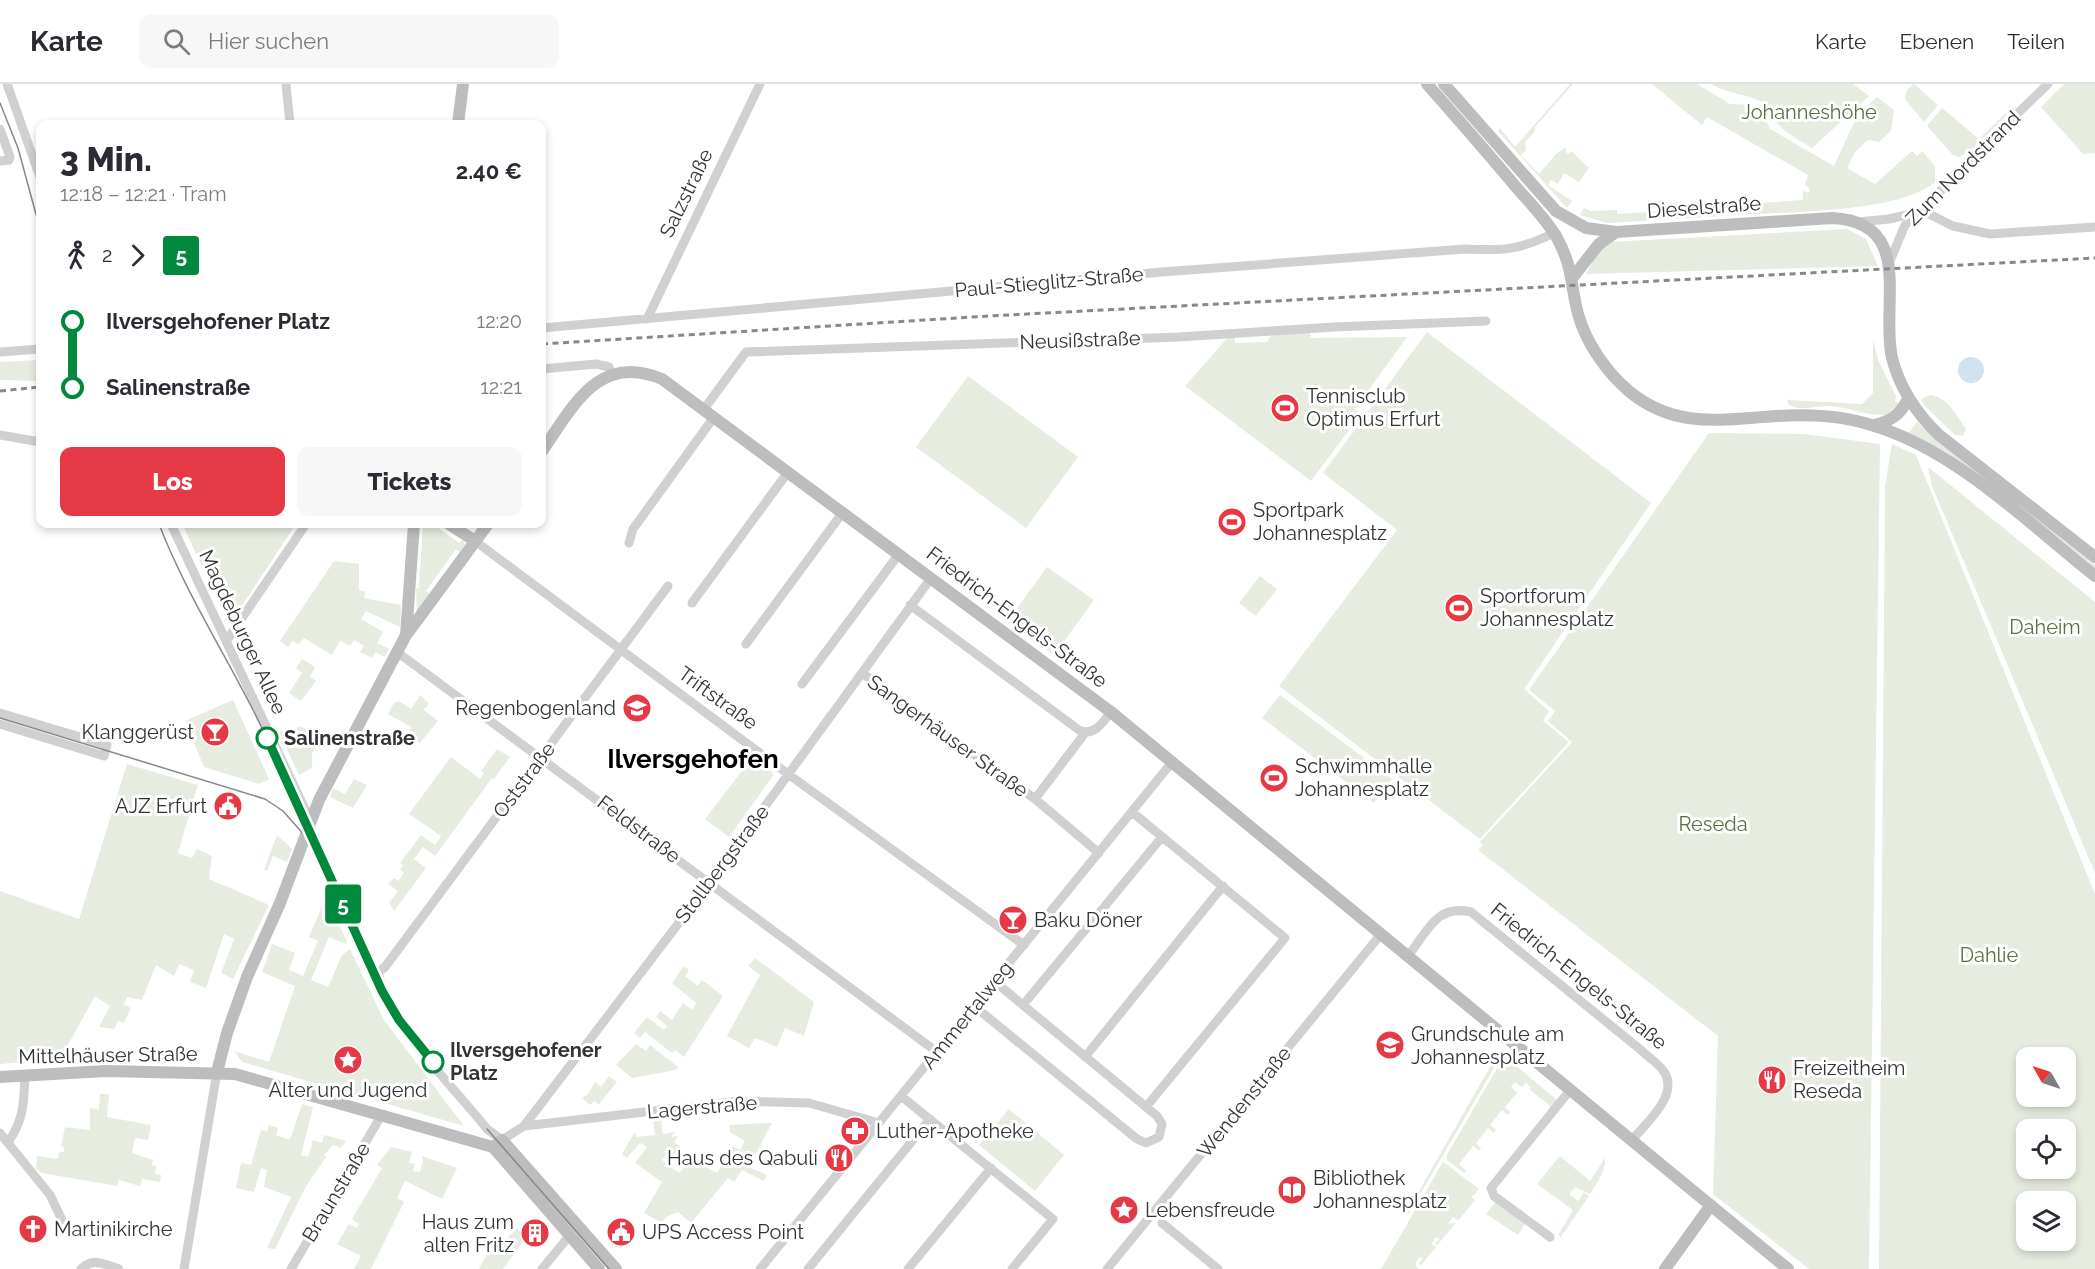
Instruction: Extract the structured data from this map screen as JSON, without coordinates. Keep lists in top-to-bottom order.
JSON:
{
  "streets": {
    "main road": [
      "Dieselstraße",
      "Friedrich-Engels-Straße",
      "Triftstraße",
      "Mittelhäuser Straße"
    ],
    "street": [
      "Zum Nordstrand",
      "Salzstraße",
      "Paul-Stieglitz-Straße",
      "Neusißstraße",
      "Magdeburger Allee",
      "Sangerhäuser Straße",
      "Oststraße",
      "Feldstraße",
      "Stollbergstraße",
      "Ammertalweg",
      "Wendenstraße",
      "Lagerstraße",
      "Braunstraße"
    ]
  },
  "crossings": [
    ["Zum Nordstrand", "Dieselstraße"],
    ["Salzstraße", "Paul-Stieglitz-Straße"],
    ["Neusißstraße", "Friedrich-Engels-Straße"],
    ["Friedrich-Engels-Straße", "Sangerhäuser Straße"],
    ["Friedrich-Engels-Straße", "Stollbergstraße"],
    ["Friedrich-Engels-Straße", "Ammertalweg"],
    ["Friedrich-Engels-Straße", "Wendenstraße"],
    ["Triftstraße", "Oststraße"],
    ["Triftstraße", "Stollbergstraße"],
    ["Triftstraße", "Ammertalweg"],
    ["Sangerhäuser Straße", "Stollbergstraße"],
    ["Sangerhäuser Straße", "Ammertalweg"],
    ["Oststraße", "Feldstraße"],
    ["Oststraße", "Stollbergstraße"],
    ["Feldstraße", "Stollbergstraße"],
    ["Feldstraße", "Ammertalweg"],
    ["Stollbergstraße", "Lagerstraße"],
    ["Ammertalweg", "Lagerstraße"]
  ],
  "districts": ["Ilversgehofen"],
  "parks": [
    "Johanneshöhe",
    "Daheim",
    "Reseda",
    "Dahlie"
  ],
  "places": {
    "sports": [
      "Tennisclub Optimus Erfurt",
      "Sportpark Johannesplatz",
      "Sportforum Johannesplatz",
      "Schwimmhalle Johannesplatz"
    ],
    "school or university": ["Regenbogenland", "Grundschule am Johannesplatz"],
    "bar": ["Klanggerüst", "Baku Döner"],
    "other": ["Salinenstraße", "Ilversgehofener Platz"],
    "public building": ["AJZ Erfurt", "UPS Access Point"],
    "place": ["Alter und Jugend", "Lebensfreude"],
    "restaurant": ["Freizeitheim Reseda", "Haus des Qabuli"],
    "pharmacy": ["Luther-Apotheke"],
    "library": ["Bibliothek Johannesplatz"],
    "church": ["Martinikirche"],
    "building": ["Haus zum alten Fritz"]
  },
  "lines": ["tram line 5"],
  "north": "top left",
  "page": {
    "header": "Karte",
    "search": "Hier suchen",
    "nav": ["Karte", "Ebenen", "Teilen"],
    "on_map": "5",
    "heading": ["3 Min.", "12:18 – 12:21 · Tram", "2.40 €"],
    "legs": ["2", "5"],
    "list": [
      {
        "name": "Ilversgehofener Platz",
        "value": "12:20"
      },
      {
        "name": "Salinenstraße",
        "value": "12:21"
      }
    ],
    "buttons": ["Los", "Tickets"]
  }
}
